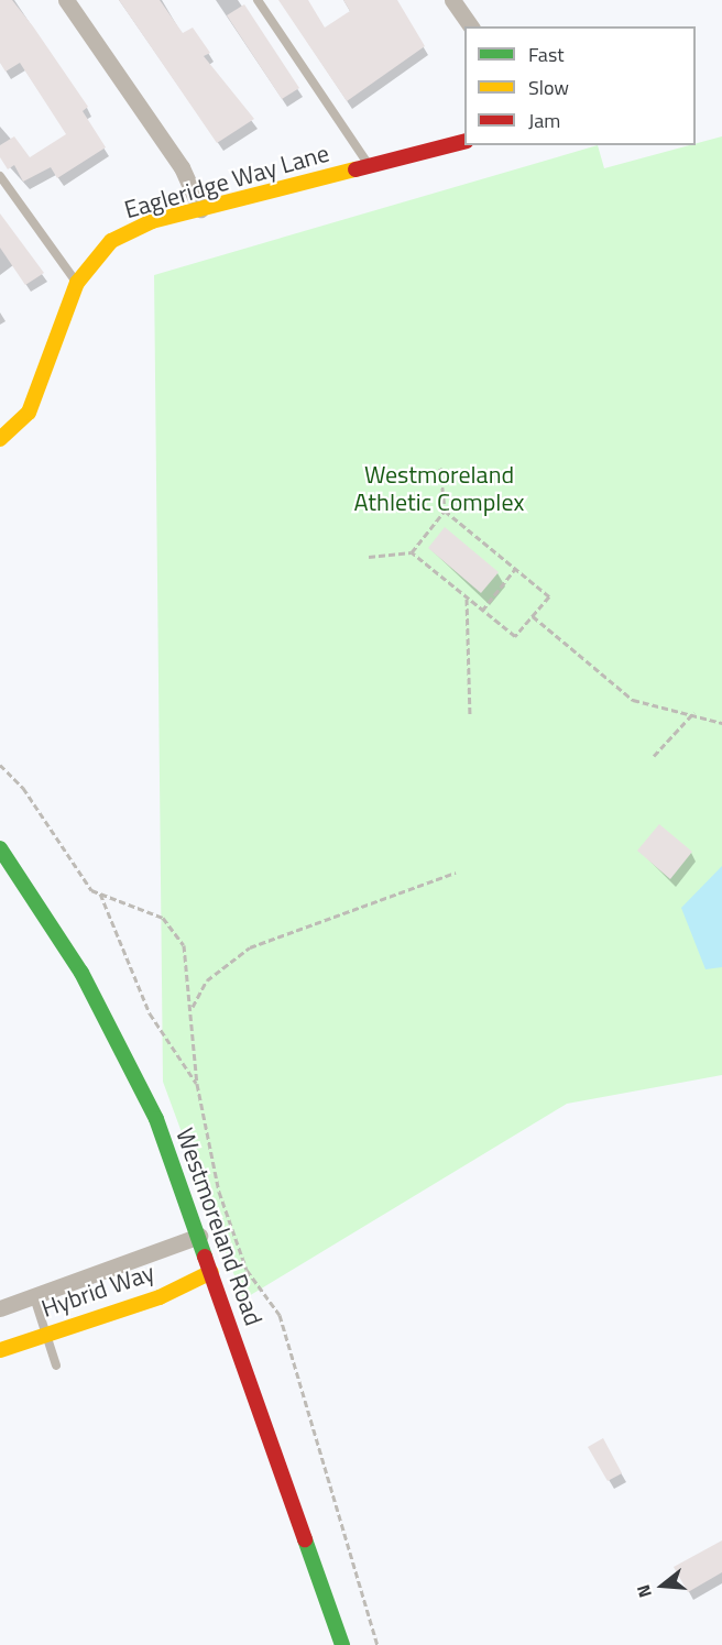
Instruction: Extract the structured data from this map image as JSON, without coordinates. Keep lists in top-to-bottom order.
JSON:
{
  "streets": {
    "street": ["Eagleridge Way Lane", "Westmoreland Road", "Hybrid Way"]
  },
  "crossings": [
    ["Westmoreland Road", "Hybrid Way"]
  ],
  "parks": ["Westmoreland Athletic Complex"],
  "legend": ["Fast", "Slow", "Jam"],
  "north": "left"
}
